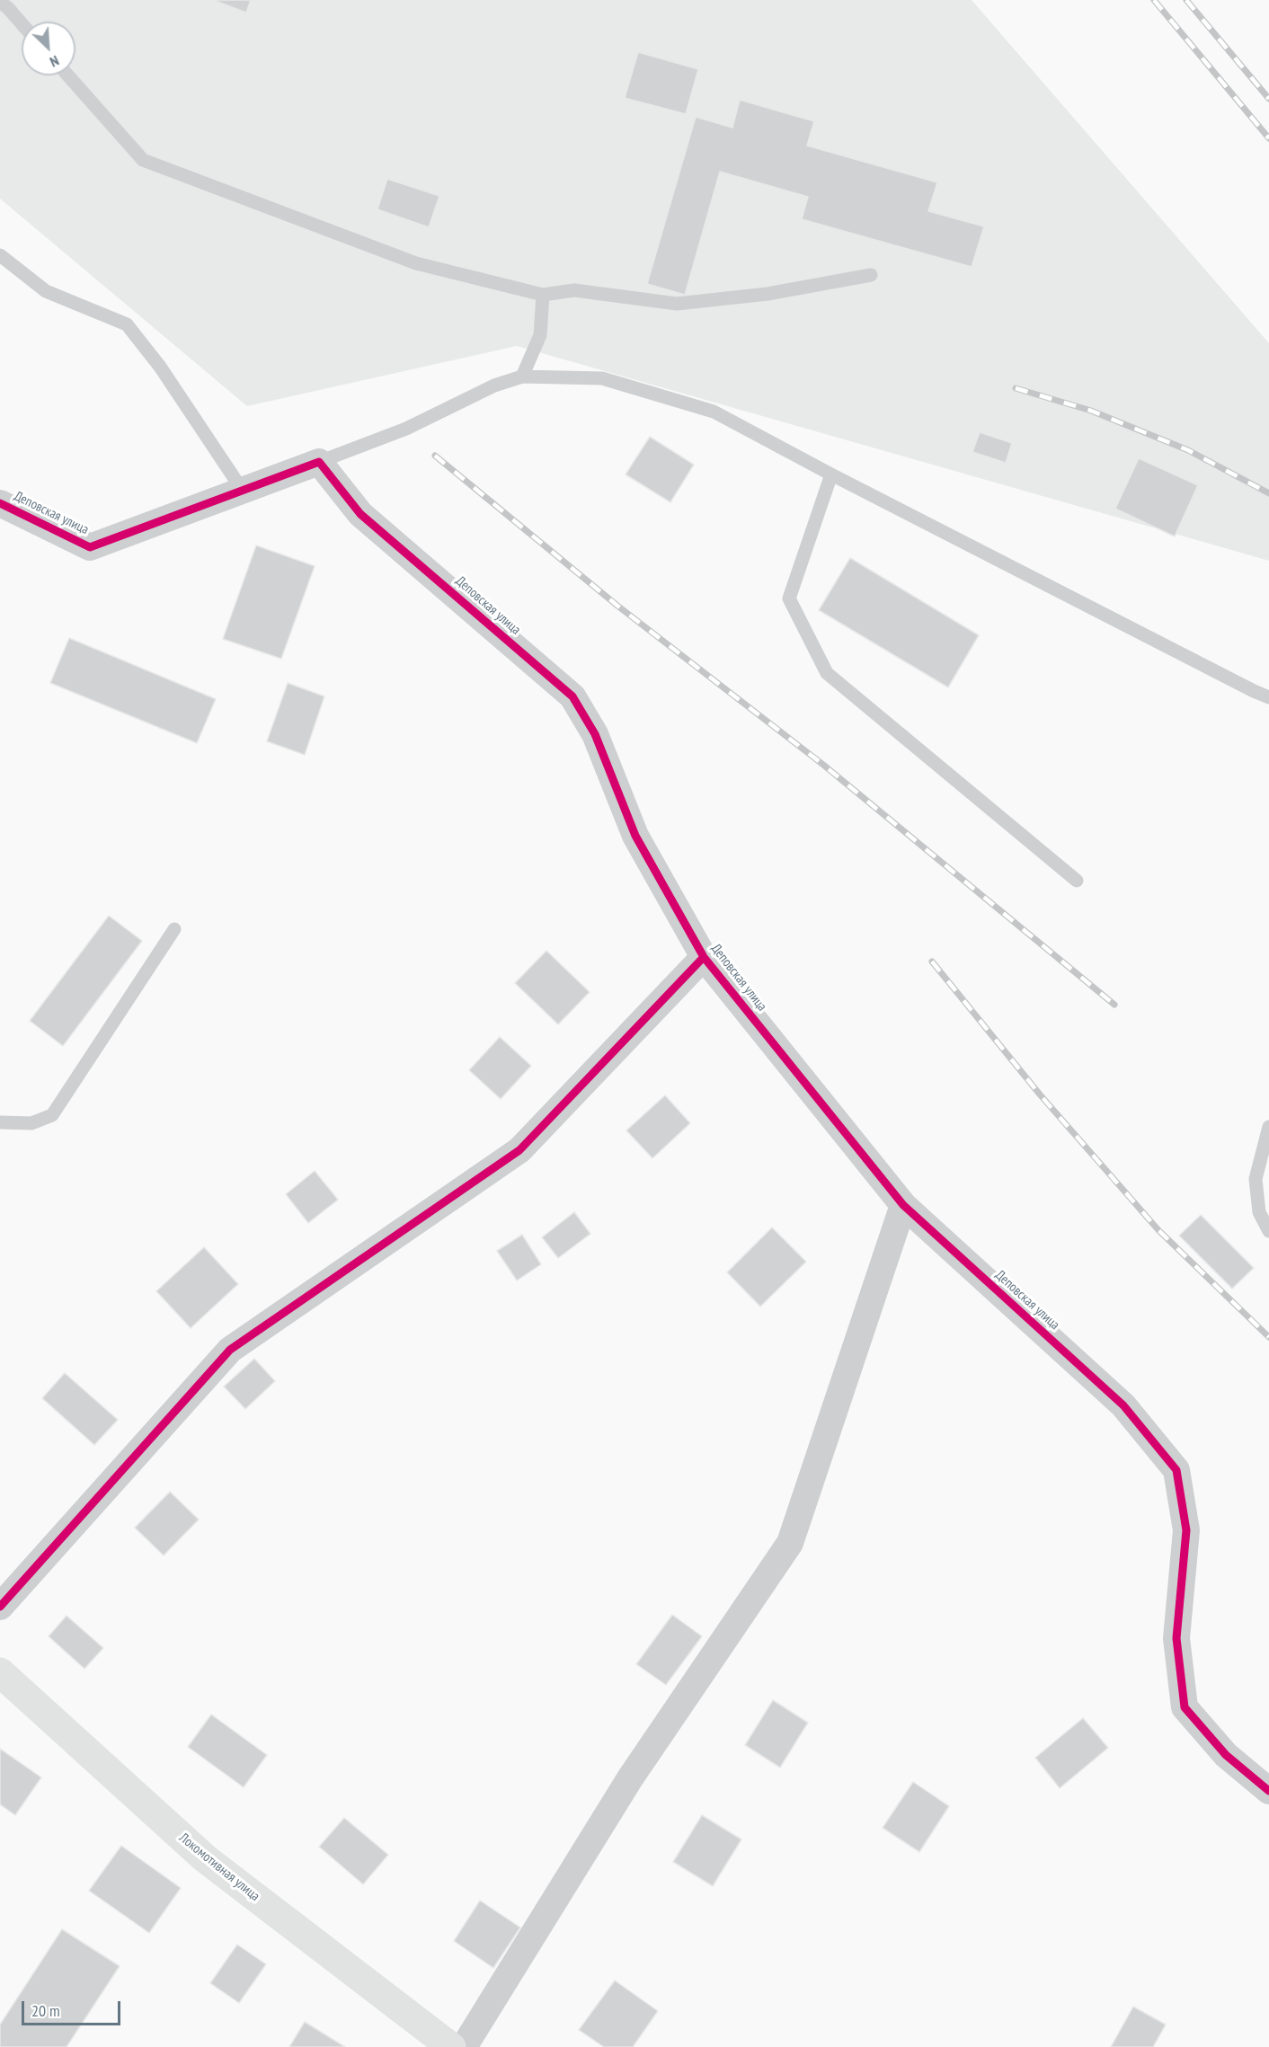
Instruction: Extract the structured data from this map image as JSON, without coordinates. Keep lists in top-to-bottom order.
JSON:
{
  "streets": {
    "street": ["Деповская улица", "Локомотивная улица"]
  },
  "scale_bar": "20 m",
  "north": "bottom right"
}
